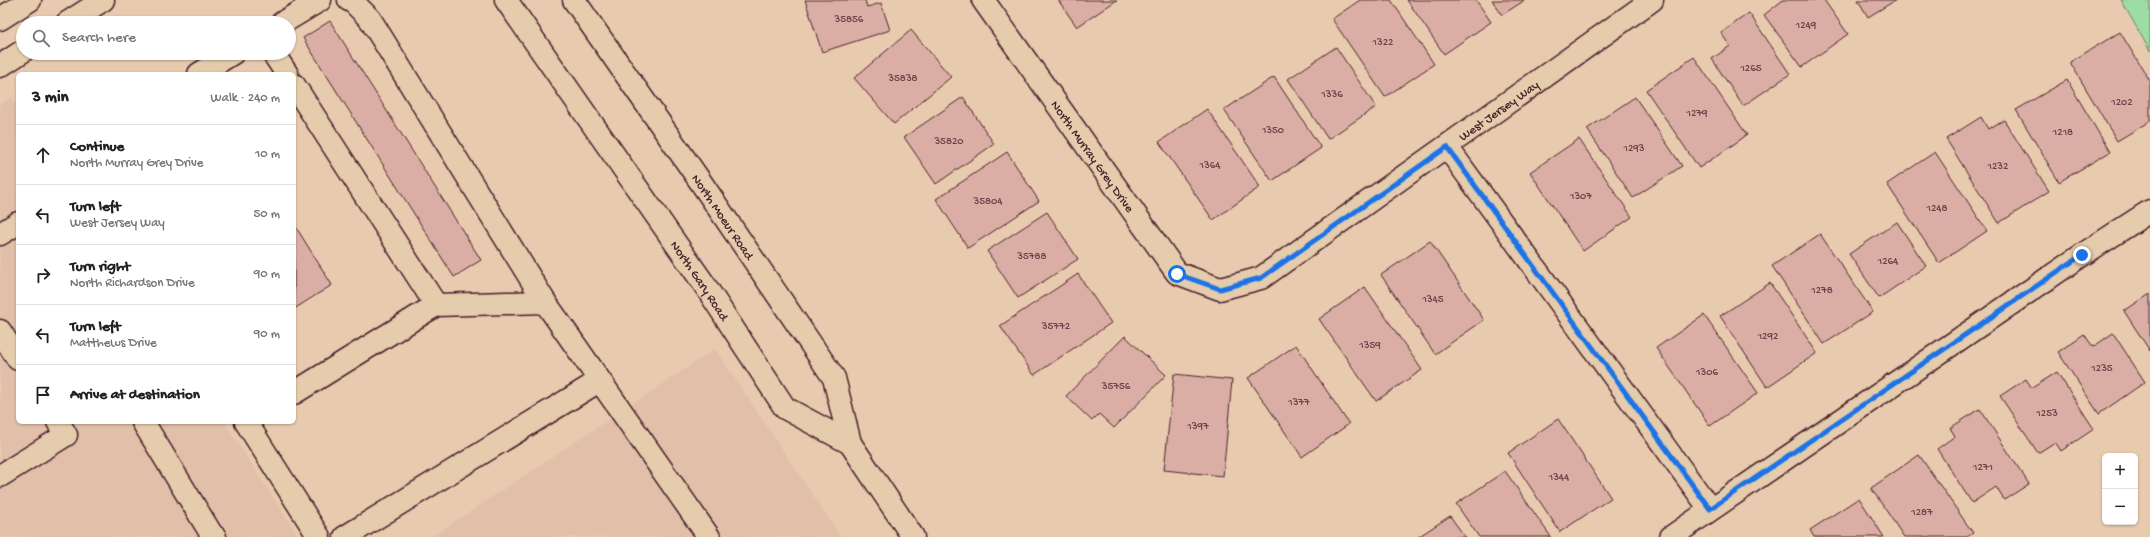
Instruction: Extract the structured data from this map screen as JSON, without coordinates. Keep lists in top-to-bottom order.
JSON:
{
  "streets": {
    "street": [
      "West Jersey Way",
      "North Murray Grey Drive",
      "North Moeur Road",
      "North Gary Road"
    ]
  },
  "crossings": [
    ["West Jersey Way", "North Murray Grey Drive"],
    ["North Moeur Road", "North Gary Road"]
  ],
  "house_numbers": [
    "35856",
    "1249",
    "1322",
    "1265",
    "35838",
    "1336",
    "1202",
    "1279",
    "1350",
    "1218",
    "35820",
    "1293",
    "1364",
    "1232",
    "1307",
    "35804",
    "1248",
    "35788",
    "1264",
    "1278",
    "1345",
    "35772",
    "1292",
    "1359",
    "1235",
    "1306",
    "35756",
    "1377",
    "1253",
    "1397",
    "1271",
    "1344",
    "1287"
  ],
  "page": {
    "search": "Search here",
    "heading": ["3 min", "Walk · 240 m"],
    "list": [
      ["Continue", "North Murray Grey Drive", "10 m"],
      ["Turn left", "West Jersey Way", "50 m"],
      ["Turn right", "North Richardson Drive", "90 m"],
      ["Turn left", "Matthews Drive", "90 m"],
      "Arrive at destination"
    ],
    "map_buttons": ["+", "−"]
  }
}
